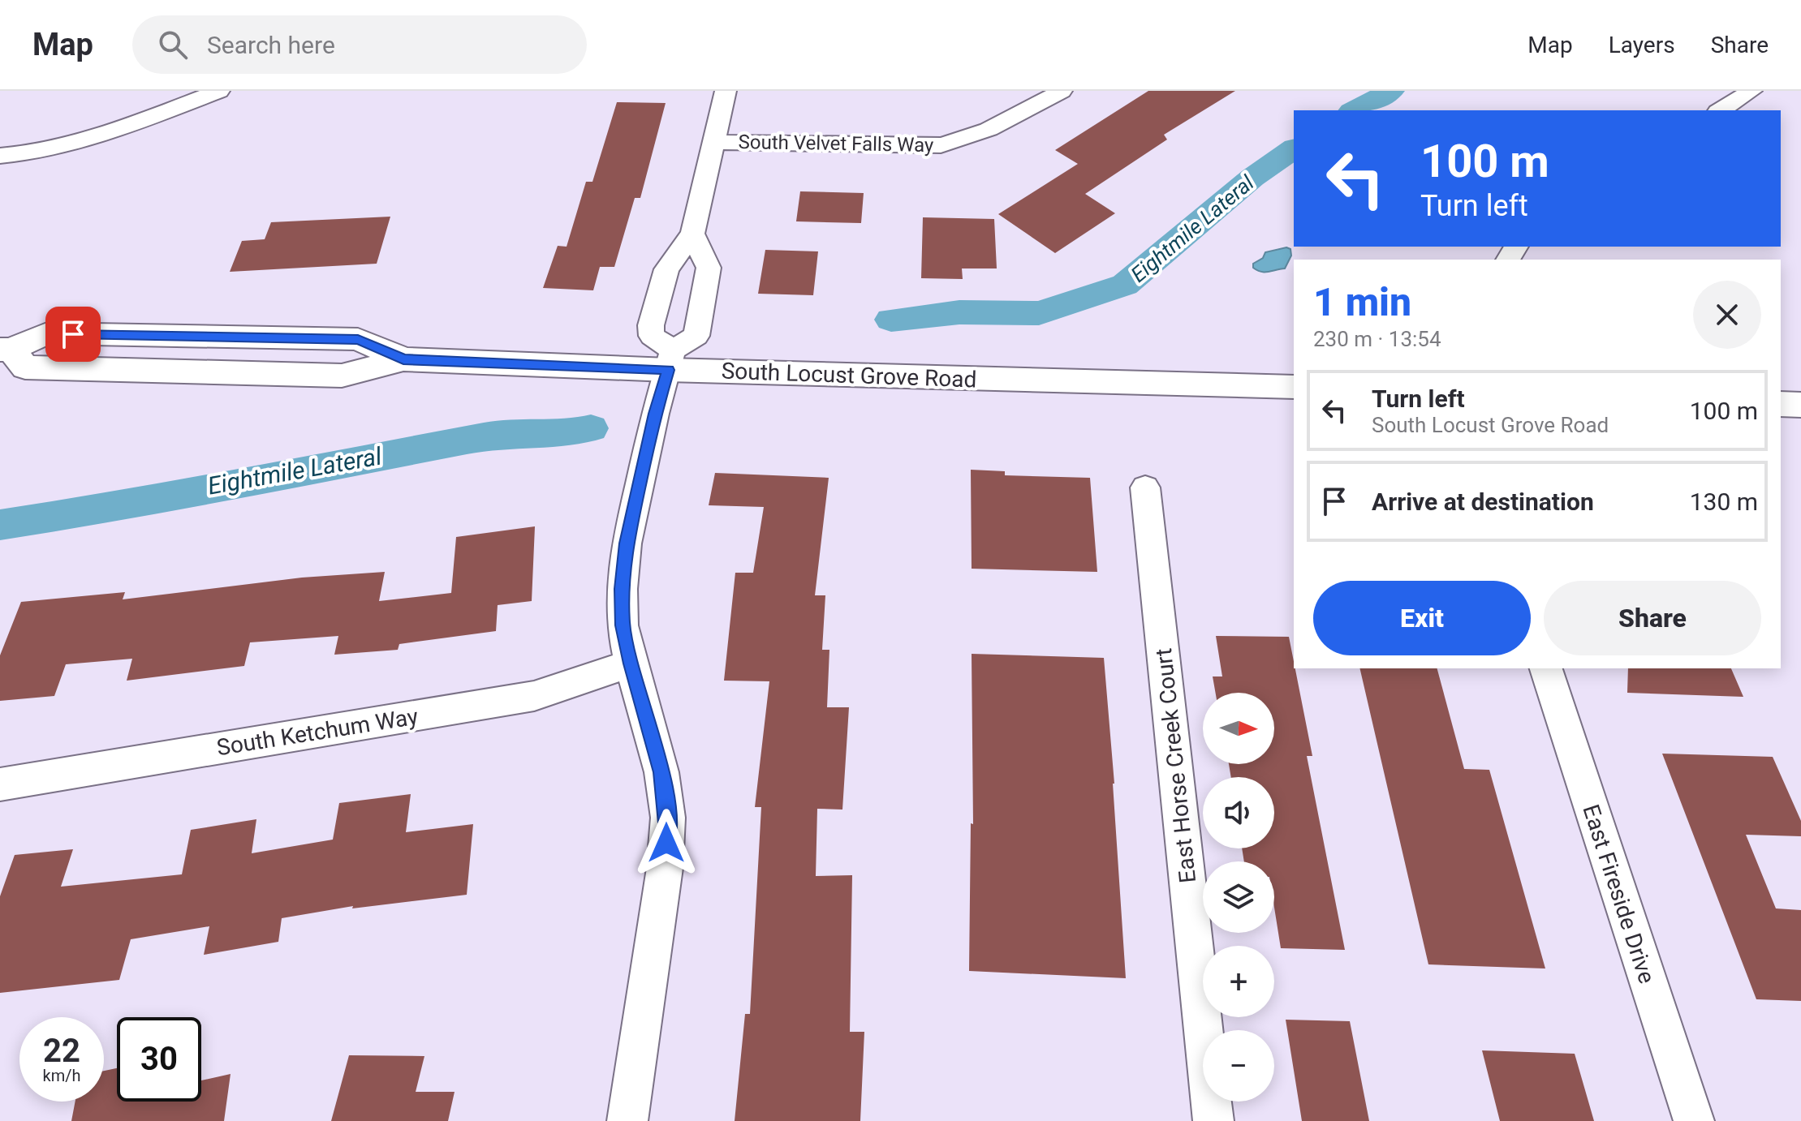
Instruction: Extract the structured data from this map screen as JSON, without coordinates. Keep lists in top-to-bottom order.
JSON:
{
  "streets": {
    "main road": ["South Locust Grove Road"],
    "street": [
      "South Velvet Falls Way",
      "South Ketchum Way",
      "East Horse Creek Court",
      "East Fireside Drive"
    ]
  },
  "water": ["Eightmile Lateral"],
  "north": "right",
  "page": {
    "header": "Map",
    "search": "Search here",
    "nav": ["Map", "Layers", "Share"],
    "turn": ["100 m", "Turn left"],
    "heading": ["1 min", "230 m · 13:54"],
    "list": [
      {
        "name": "Turn left",
        "note": "South Locust Grove Road",
        "value": "100 m"
      },
      {
        "name": "Arrive at destination",
        "value": "130 m"
      }
    ],
    "buttons": ["Exit", "Share"],
    "map_buttons": ["+", "−"],
    "speed": "22 km/h",
    "limit": "30"
  }
}
